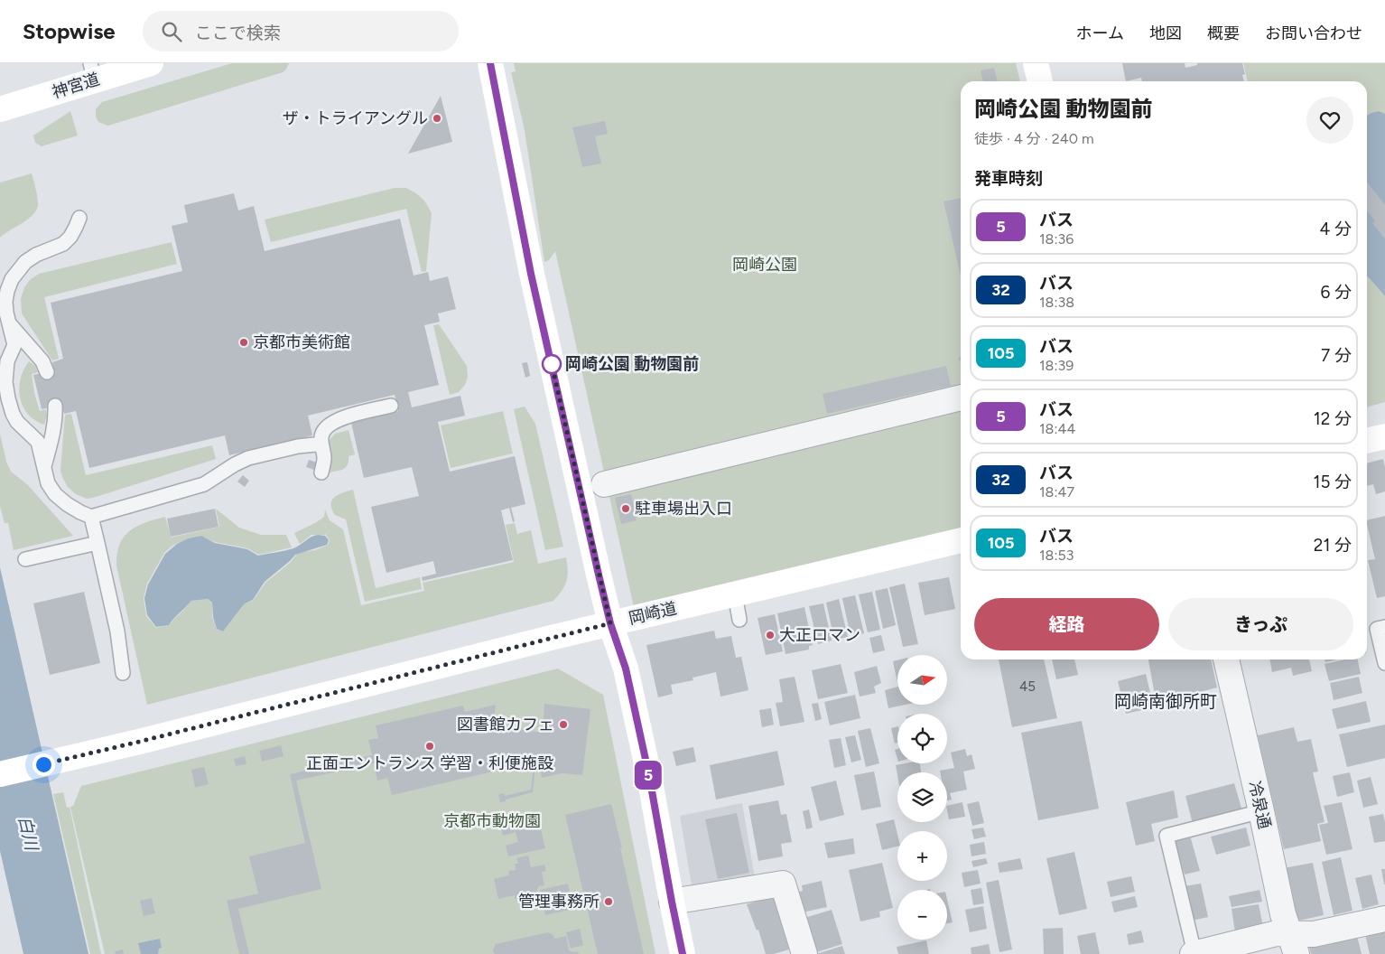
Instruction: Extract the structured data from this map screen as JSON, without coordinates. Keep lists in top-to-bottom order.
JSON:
{
  "streets": {
    "street": ["神宮道", "岡崎道", "冷泉通"]
  },
  "districts": ["岡崎南御所町"],
  "water": ["白川"],
  "parks": ["岡崎公園", "京都市動物園"],
  "places": [
    "ザ・トライアングル",
    "京都市美術館",
    "岡崎公園 動物園前",
    "駐車場出入口",
    "大正ロマン",
    "図書館カフェ",
    "正面エントランス 学習・利便施設",
    "管理事務所"
  ],
  "lines": ["bus line 5"],
  "house_numbers": ["45"],
  "north": "right",
  "page": {
    "header": "Stopwise",
    "search": "ここで検索",
    "nav": [
      "ホーム",
      "地図",
      "概要",
      "お問い合わせ"
    ],
    "on_map": "5",
    "heading": [
      ["岡崎公園 動物園前", "徒歩 · 4 分 · 240 m"],
      "発車時刻"
    ],
    "list": [
      {
        "mark": "5",
        "name": "バス",
        "note": "18:36",
        "value": "4 分"
      },
      {
        "mark": "32",
        "name": "バス",
        "note": "18:38",
        "value": "6 分"
      },
      {
        "mark": "105",
        "name": "バス",
        "note": "18:39",
        "value": "7 分"
      },
      {
        "mark": "5",
        "name": "バス",
        "note": "18:44",
        "value": "12 分"
      },
      {
        "mark": "32",
        "name": "バス",
        "note": "18:47",
        "value": "15 分"
      },
      {
        "mark": "105",
        "name": "バス",
        "note": "18:53",
        "value": "21 分"
      }
    ],
    "buttons": ["経路", "きっぷ"],
    "map_buttons": ["+", "−"]
  }
}
